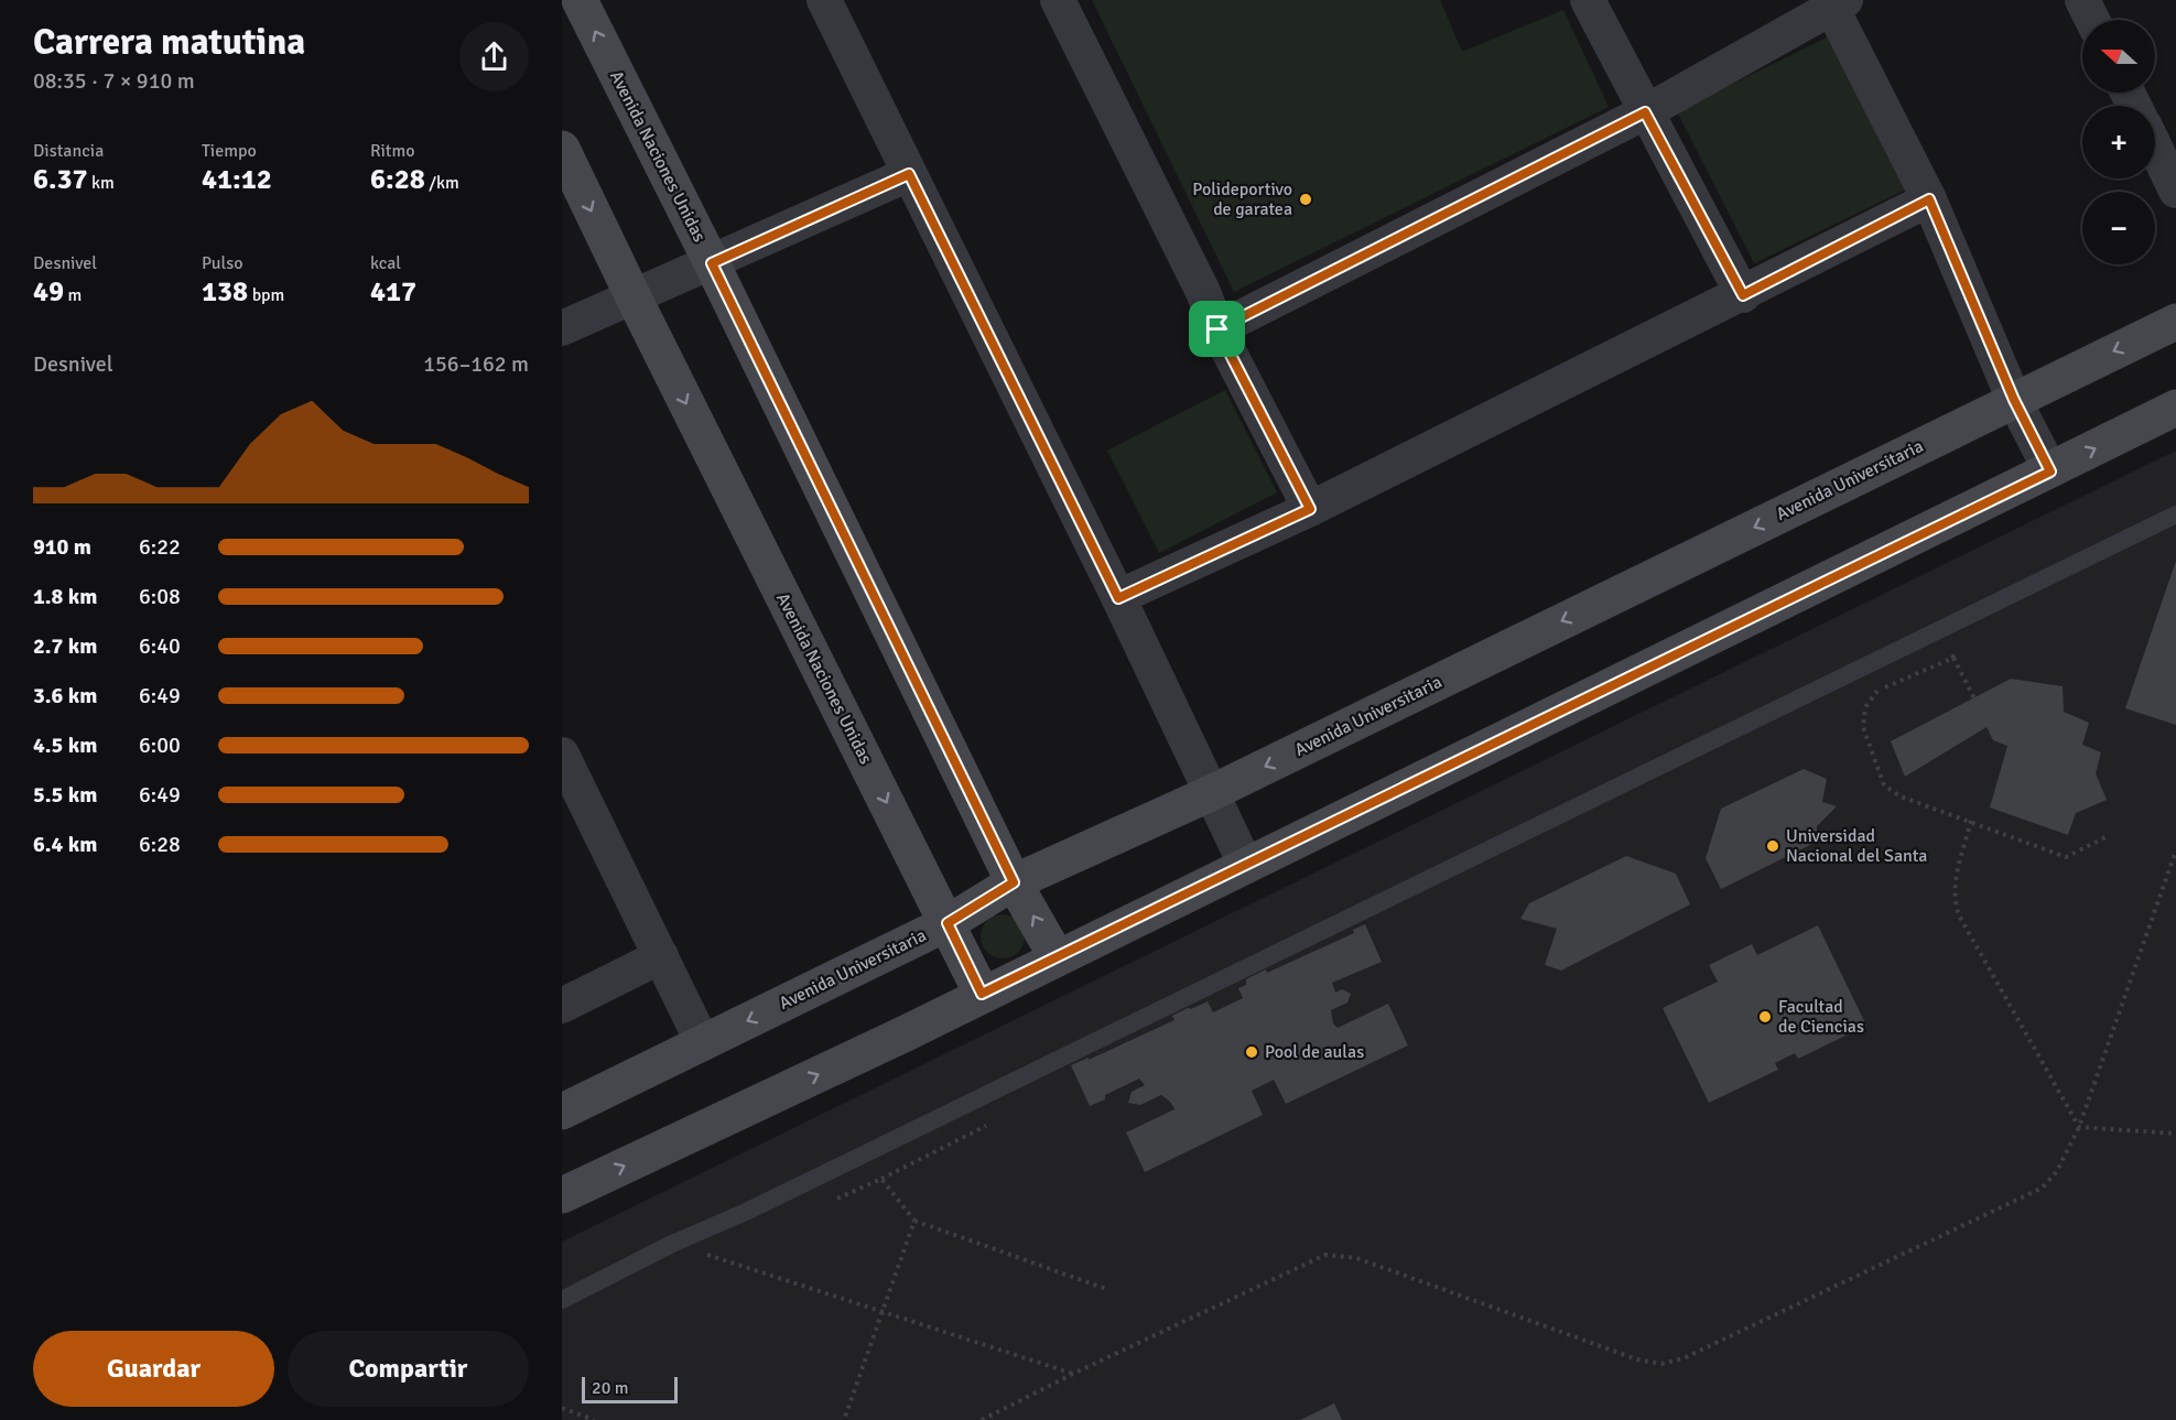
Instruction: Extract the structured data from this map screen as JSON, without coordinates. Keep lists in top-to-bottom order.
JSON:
{
  "streets": {
    "main road": ["Avenida Naciones Unidas", "Avenida Universitaria"]
  },
  "crossings": [
    ["Avenida Naciones Unidas", "Avenida Universitaria"]
  ],
  "places": [
    "Polideportivo de garatea",
    "Universidad Nacional del Santa",
    "Facultad de Ciencias",
    "Pool de aulas"
  ],
  "scale_bar": "20 m",
  "north": "left",
  "page": {
    "heading": ["Carrera matutina", "08:35 · 7 × 910 m"],
    "map_buttons": ["+", "−"],
    "stats": [
      ["Distancia", "6.37 km"],
      ["Tiempo", "41:12"],
      ["Ritmo", "6:28 /km"],
      ["Desnivel", "49 m"],
      ["Pulso", "138 bpm"],
      ["kcal", "417"]
    ],
    "chart": ["Desnivel", "156–162 m"],
    "list": [
      {
        "name": "910 m",
        "note": "6:22"
      },
      {
        "name": "1.8 km",
        "note": "6:08"
      },
      {
        "name": "2.7 km",
        "note": "6:40"
      },
      {
        "name": "3.6 km",
        "note": "6:49"
      },
      {
        "name": "4.5 km",
        "note": "6:00"
      },
      {
        "name": "5.5 km",
        "note": "6:49"
      },
      {
        "name": "6.4 km",
        "note": "6:28"
      }
    ],
    "buttons": ["Guardar", "Compartir"],
    "scale": "20 m"
  }
}
